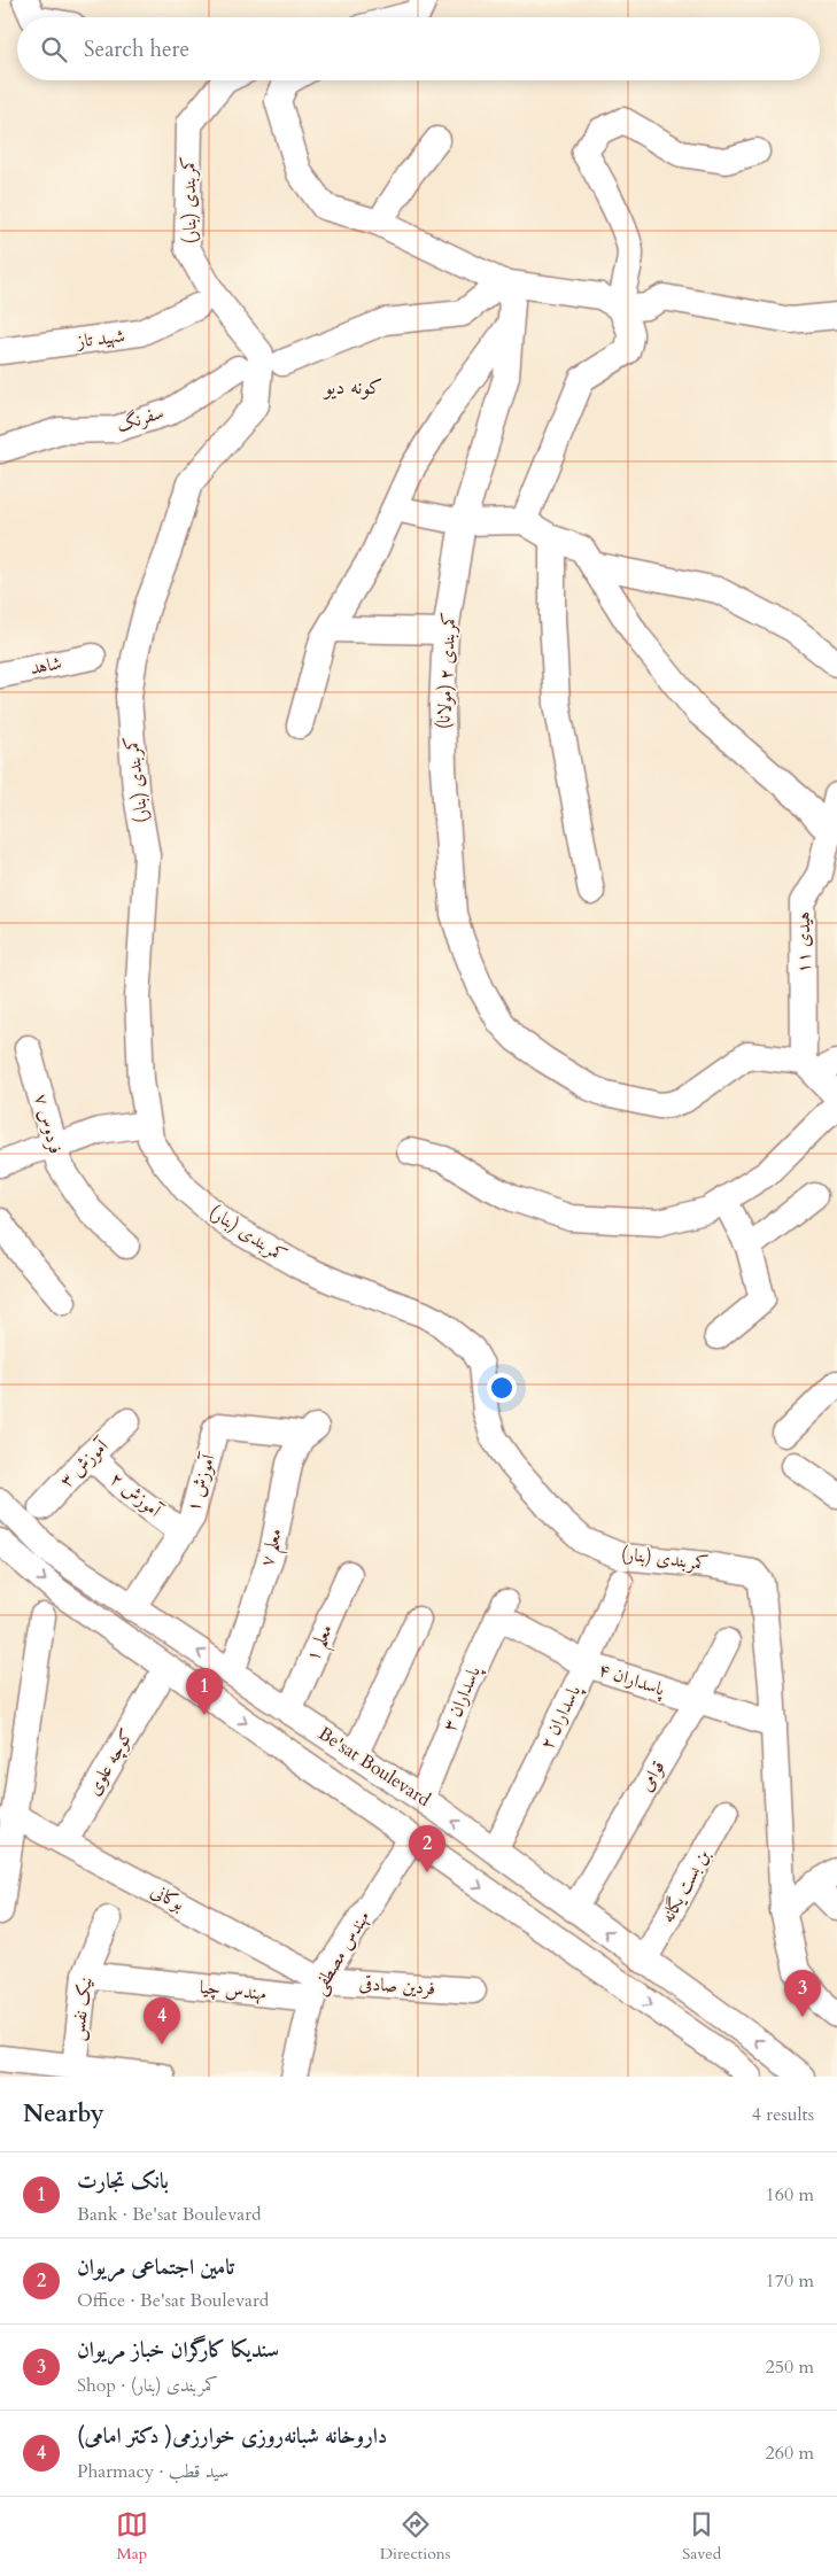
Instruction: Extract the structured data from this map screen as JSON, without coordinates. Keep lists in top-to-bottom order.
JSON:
{
  "streets": {
    "street": [
      "کمربندی (بنار)",
      "شهید تاز",
      "سفرنگ",
      "شاهد",
      "کمربندی ۲ (مولانا)",
      "هیدی ۱۱",
      "فردوس ۷",
      "آموزش ۳",
      "آموزش ۱",
      "آموزش ۲",
      "معلم ۷",
      "معلم ۱",
      "پاسداران ۴",
      "پاسداران ۳",
      "پاسداران ۲",
      "کوچه علوی",
      "Be'sat Boulevard",
      "قوامی",
      "بن بست یگانه",
      "بوکانی",
      "مهندس مصطفی",
      "فردین صادقی",
      "مهندس چیا",
      "نیک نفس"
    ]
  },
  "crossings": [
    ["کمربندی (بنار)", "پاسداران ۴"],
    ["کمربندی ۲ (مولانا)", "هیدی ۱۱"],
    ["آموزش ۳", "آموزش ۲"],
    ["آموزش ۱", "آموزش ۲"],
    ["آموزش ۱", "معلم ۷"],
    ["آموزش ۱", "Be'sat Boulevard"],
    ["معلم ۷", "Be'sat Boulevard"],
    ["معلم ۱", "Be'sat Boulevard"],
    ["پاسداران ۴", "پاسداران ۳"],
    ["پاسداران ۴", "پاسداران ۲"],
    ["پاسداران ۴", "قوامی"],
    ["پاسداران ۳", "Be'sat Boulevard"],
    ["پاسداران ۲", "Be'sat Boulevard"],
    ["کوچه علوی", "بوکانی"],
    ["Be'sat Boulevard", "قوامی"],
    ["Be'sat Boulevard", "بن بست یگانه"],
    ["Be'sat Boulevard", "مهندس مصطفی"],
    ["بوکانی", "مهندس مصطفی"],
    ["بوکانی", "فردین صادقی"],
    ["بوکانی", "مهندس چیا"],
    ["مهندس مصطفی", "فردین صادقی"],
    ["مهندس مصطفی", "مهندس چیا"],
    ["فردین صادقی", "مهندس چیا"],
    ["مهندس چیا", "نیک نفس"]
  ],
  "districts": ["کونه دیو"],
  "page": {
    "search": "Search here",
    "pins": [
      "1",
      "2",
      "3",
      "4"
    ],
    "heading": ["Nearby", "4 results"],
    "list": [
      {
        "mark": "1",
        "name": "بانک تجارت",
        "note": "Bank · Be'sat Boulevard",
        "value": "160 m"
      },
      {
        "mark": "2",
        "name": "تامین اجتماعی مریوان",
        "note": "Office · Be'sat Boulevard",
        "value": "170 m"
      },
      {
        "mark": "3",
        "name": "سندیکا کارگران خباز مریوان",
        "note": "Shop · کمربندی (بنار)",
        "value": "250 m"
      },
      {
        "mark": "4",
        "name": "داروخانه شبانه‌روزی خوارزمی( دکتر امامی)",
        "note": "Pharmacy · سید قطب",
        "value": "260 m"
      }
    ],
    "nav": ["Map", "Directions", "Saved"]
  }
}
